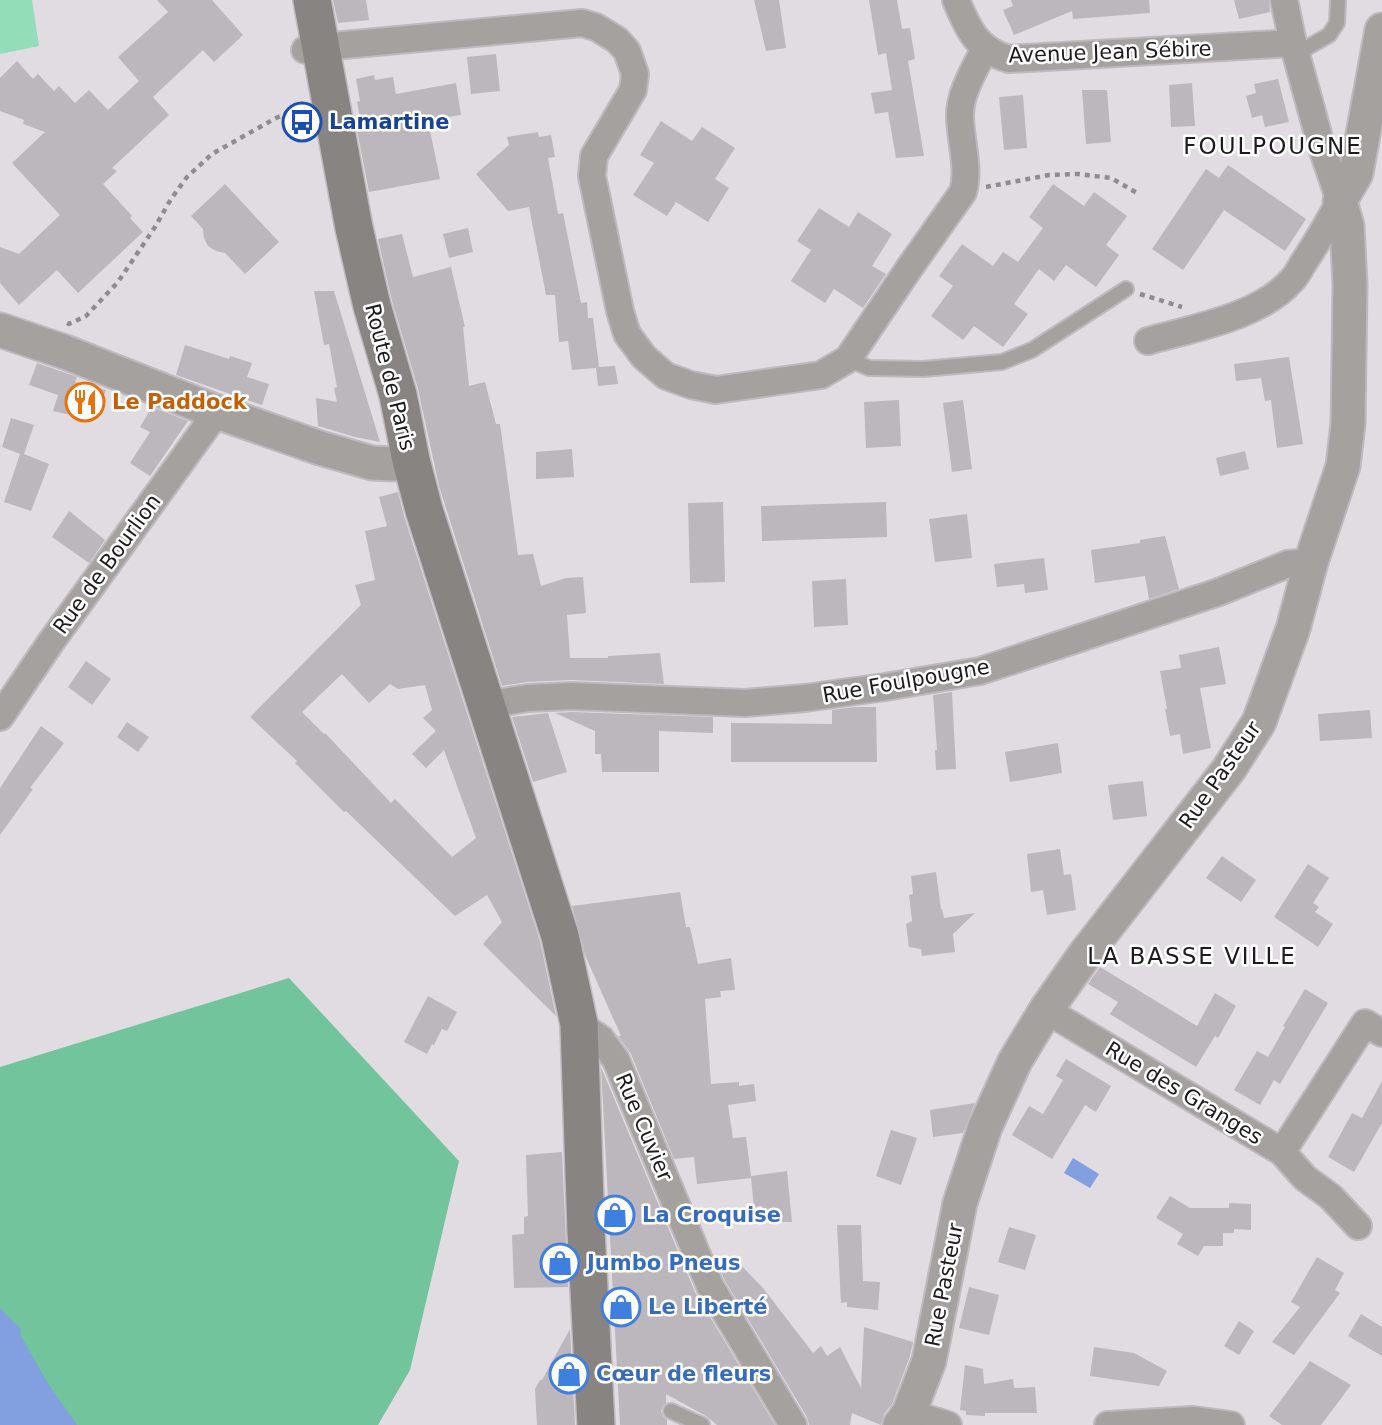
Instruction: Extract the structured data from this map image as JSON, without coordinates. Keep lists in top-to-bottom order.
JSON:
{
  "streets": {
    "main road": ["Route de Paris"],
    "street": [
      "Avenue Jean Sébire",
      "Rue de Bourlion",
      "Rue Foulpougne",
      "Rue Pasteur",
      "Rue des Granges",
      "Rue Cuvier"
    ]
  },
  "crossings": [
    ["Route de Paris", "Rue Foulpougne"],
    ["Route de Paris", "Rue Cuvier"],
    ["Rue Foulpougne", "Rue Pasteur"],
    ["Rue Pasteur", "Rue des Granges"]
  ],
  "districts": ["FOULPOUGNE", "LA BASSE VILLE"],
  "places": {
    "bus stop": ["Lamartine"],
    "restaurant": ["Le Paddock"],
    "shop": [
      "La Croquise",
      "Jumbo Pneus",
      "Le Liberté",
      "Cœur de fleurs"
    ]
  }
}
